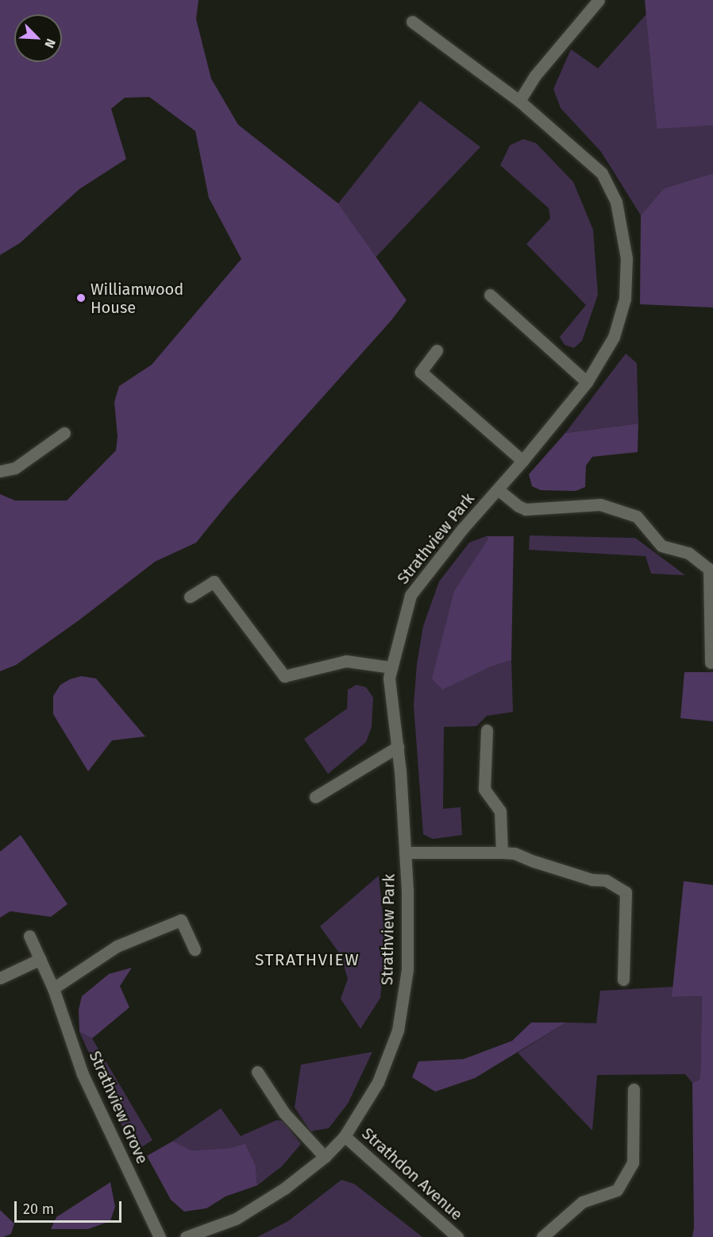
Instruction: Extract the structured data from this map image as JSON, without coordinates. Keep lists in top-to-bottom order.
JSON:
{
  "streets": {
    "street": ["Strathview Park", "Strathview Grove", "Strathdon Avenue"]
  },
  "crossings": [
    ["Strathview Park", "Strathdon Avenue"]
  ],
  "districts": ["STRATHVIEW"],
  "places": ["Williamwood House"],
  "scale_bar": "20 m",
  "north": "bottom right"
}
